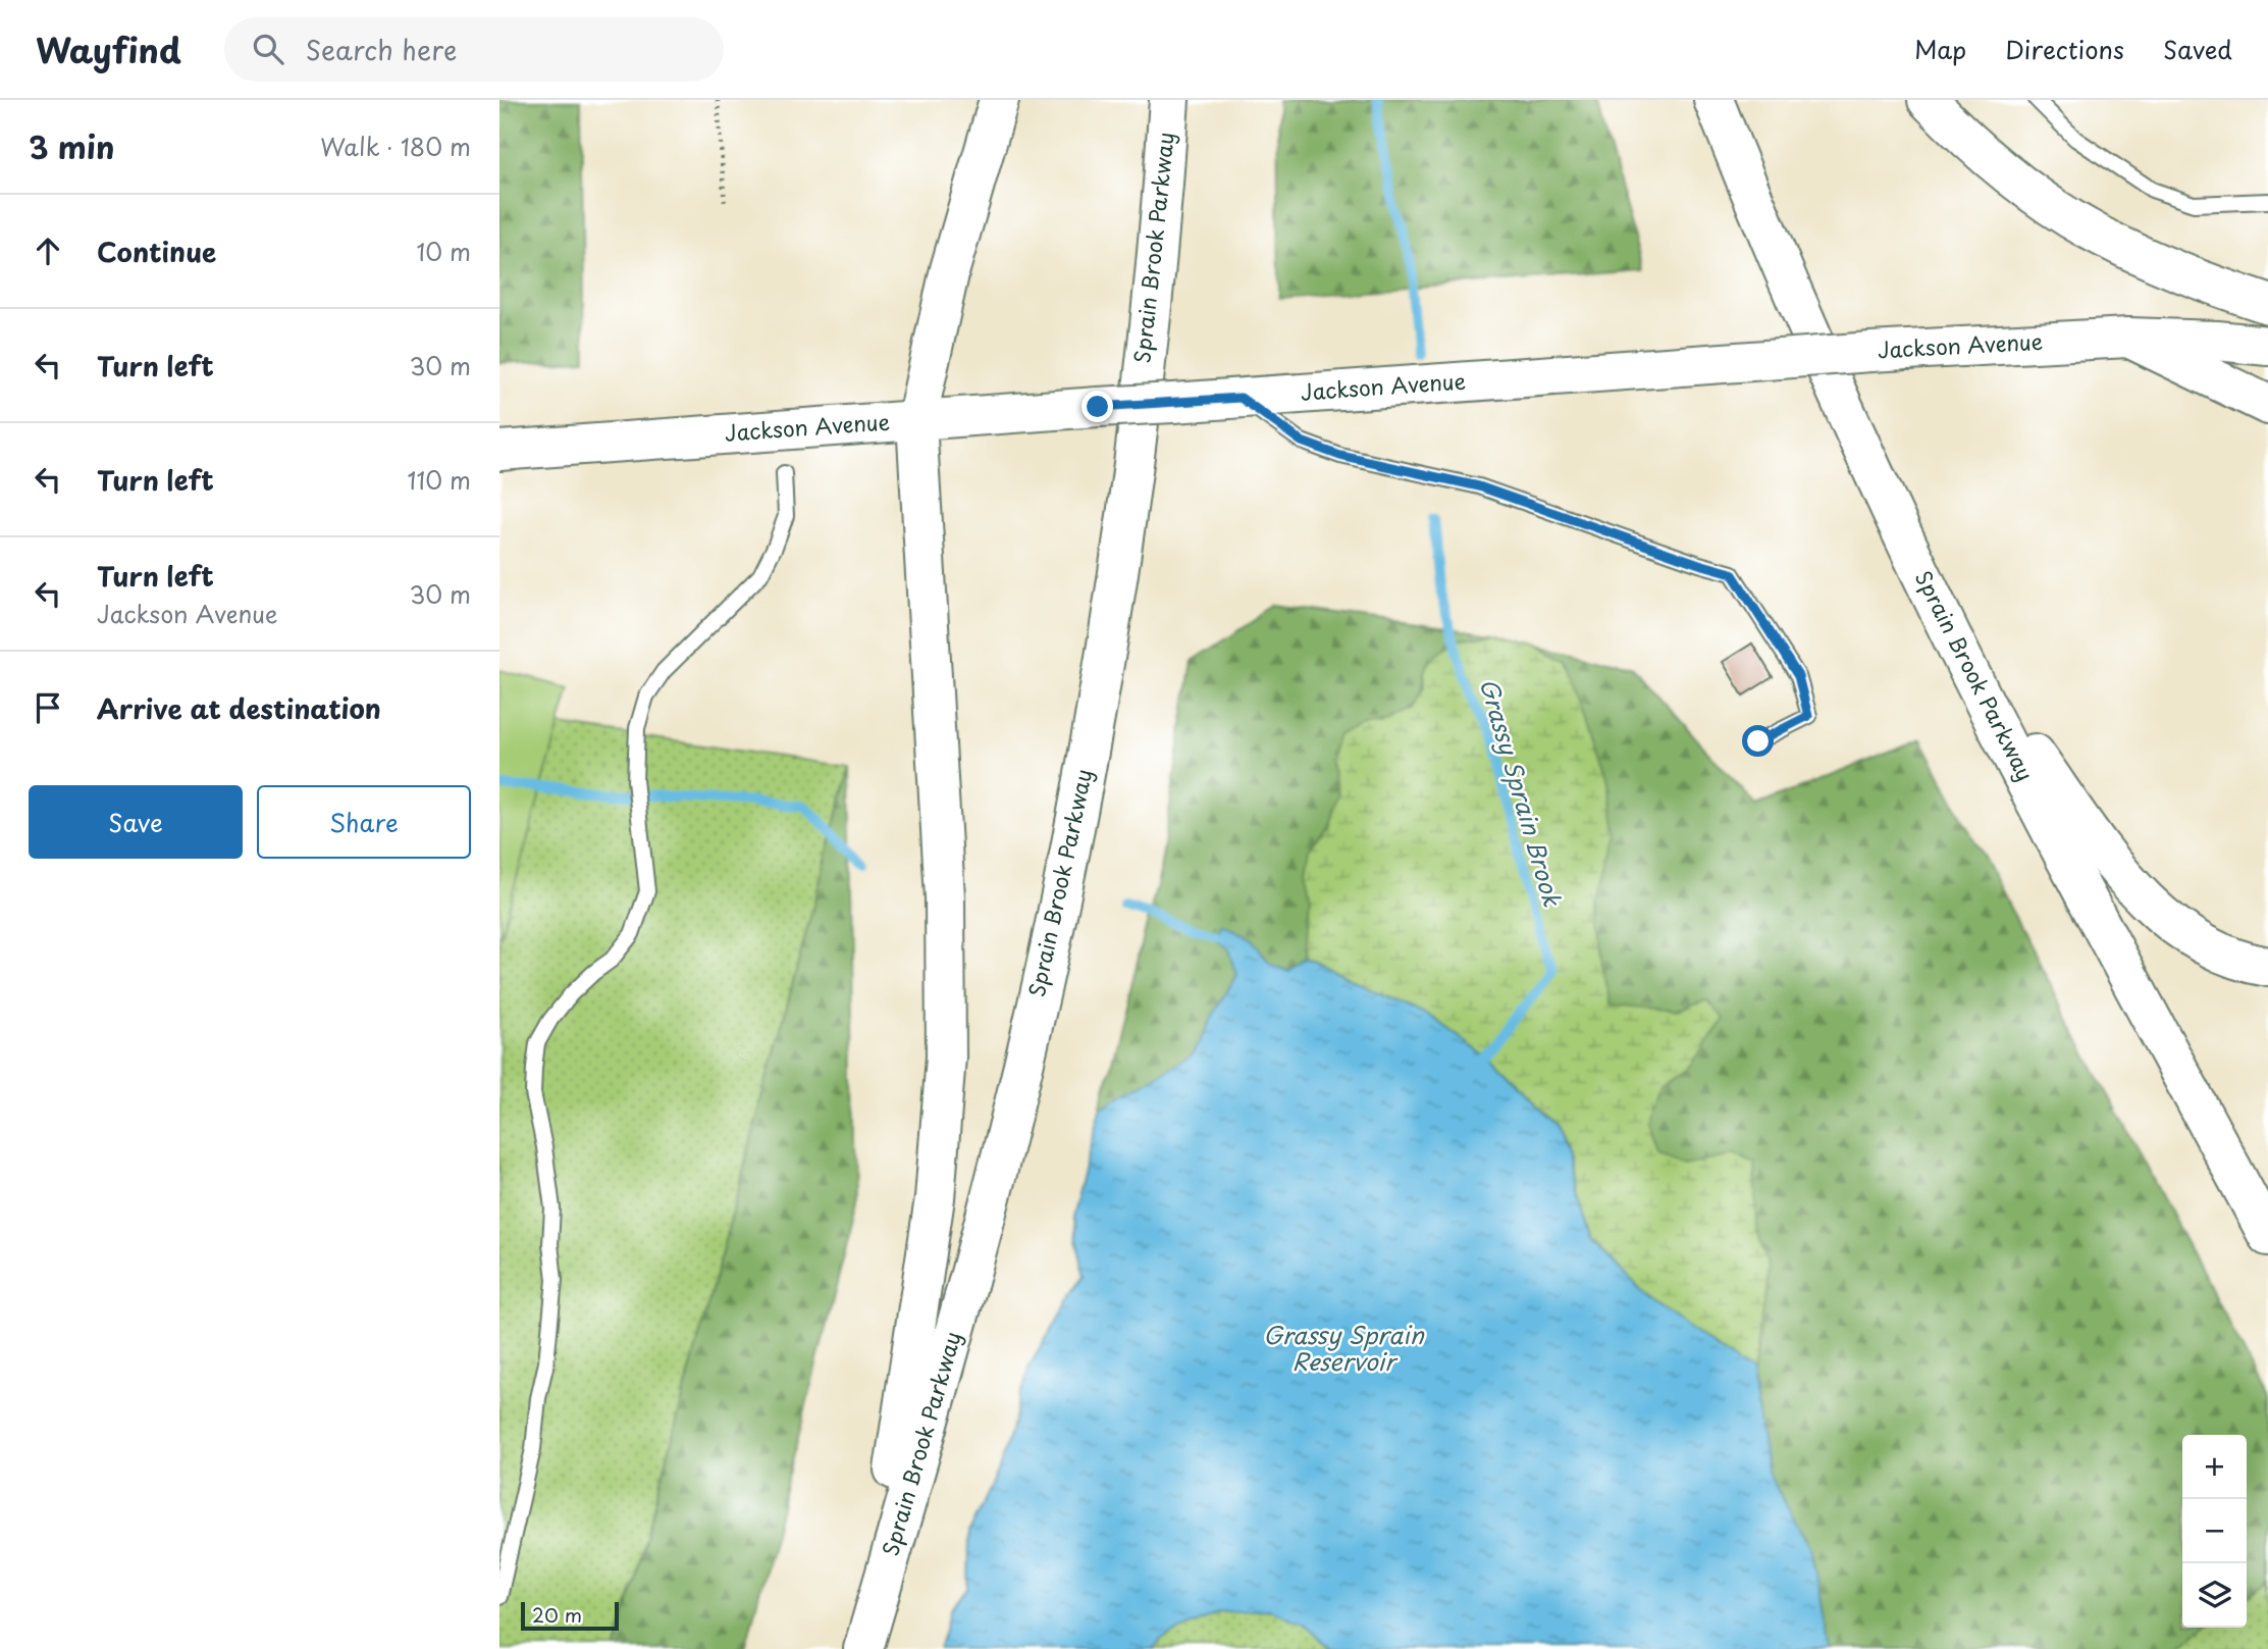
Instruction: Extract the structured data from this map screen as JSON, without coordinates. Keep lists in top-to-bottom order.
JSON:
{
  "streets": {
    "main road": ["Sprain Brook Parkway", "Jackson Avenue"]
  },
  "water": ["Grassy Sprain Brook", "Grassy Sprain Reservoir"],
  "scale_bar": "20 m",
  "page": {
    "header": "Wayfind",
    "search": "Search here",
    "nav": ["Map", "Directions", "Saved"],
    "heading": ["3 min", "Walk · 180 m"],
    "list": [
      ["Continue", "10 m"],
      ["Turn left", "30 m"],
      ["Turn left", "110 m"],
      ["Turn left", "Jackson Avenue", "30 m"],
      "Arrive at destination"
    ],
    "buttons": ["Save", "Share"],
    "map_buttons": ["+", "−"],
    "scale": "20 m"
  }
}
